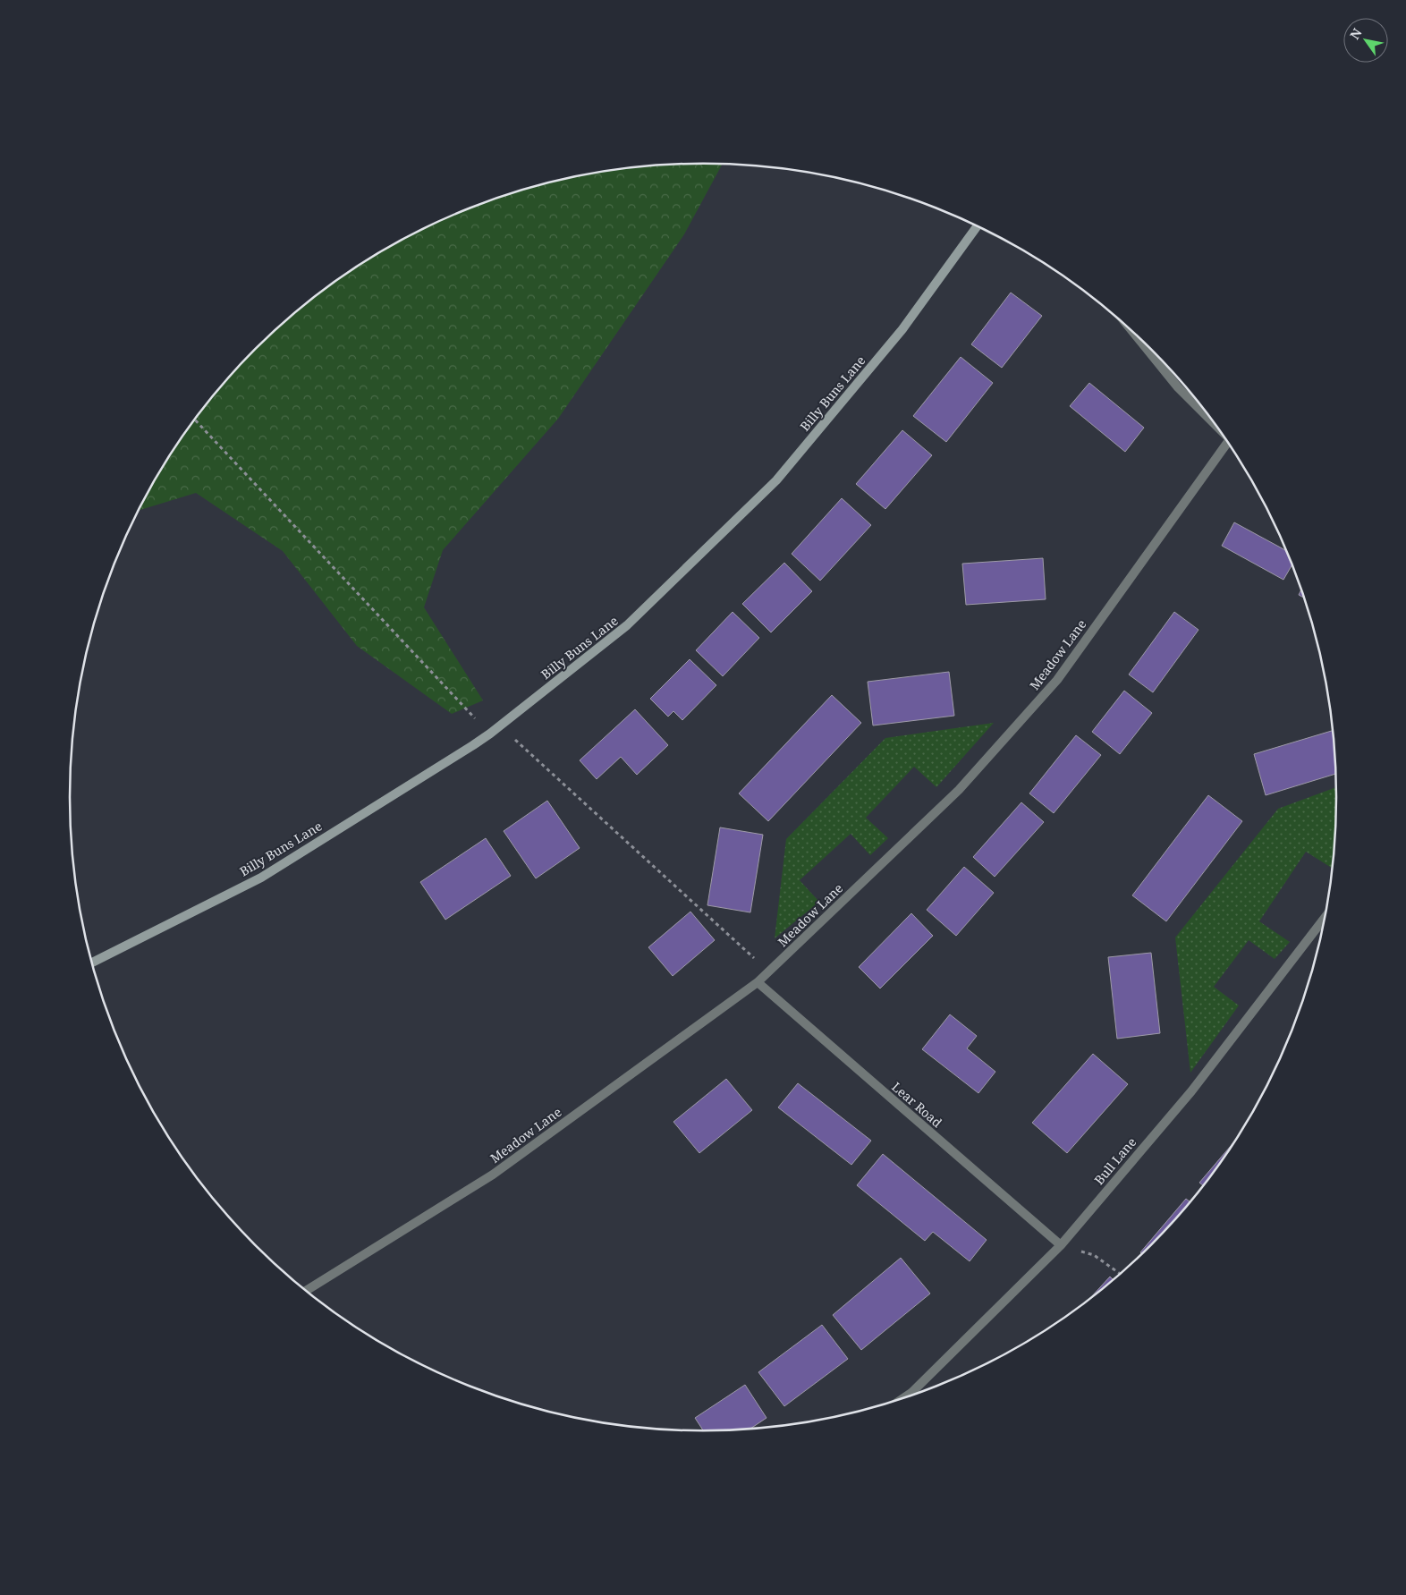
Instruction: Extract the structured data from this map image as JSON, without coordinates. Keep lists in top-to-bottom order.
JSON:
{
  "streets": {
    "street": [
      "Billy Buns Lane",
      "Meadow Lane",
      "Lear Road",
      "Bull Lane"
    ]
  },
  "crossings": [
    ["Meadow Lane", "Lear Road"],
    ["Lear Road", "Bull Lane"]
  ],
  "north": "top left"
}
